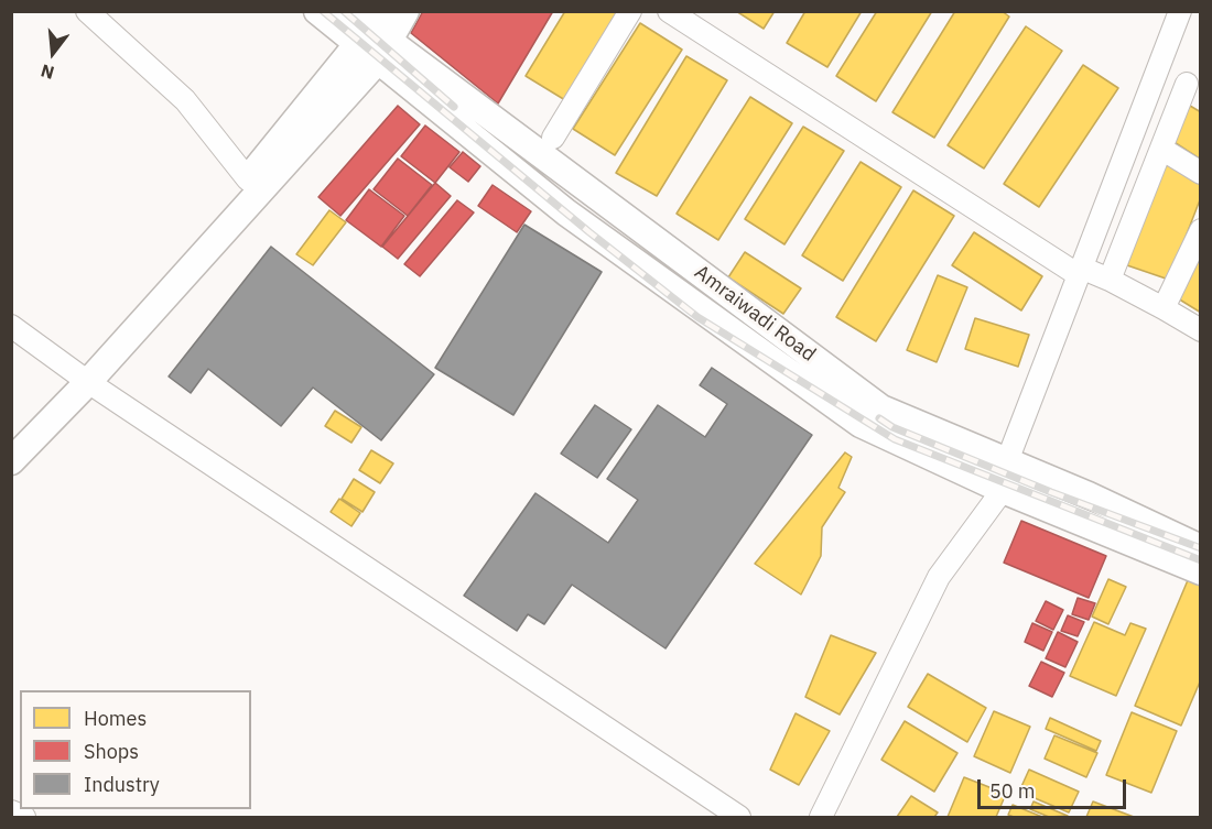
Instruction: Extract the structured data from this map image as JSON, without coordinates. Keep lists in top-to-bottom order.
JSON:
{
  "streets": {
    "main road": ["Amraiwadi Road"]
  },
  "legend": ["Homes", "Shops", "Industry"],
  "scale_bar": "50 m",
  "north": "bottom"
}
